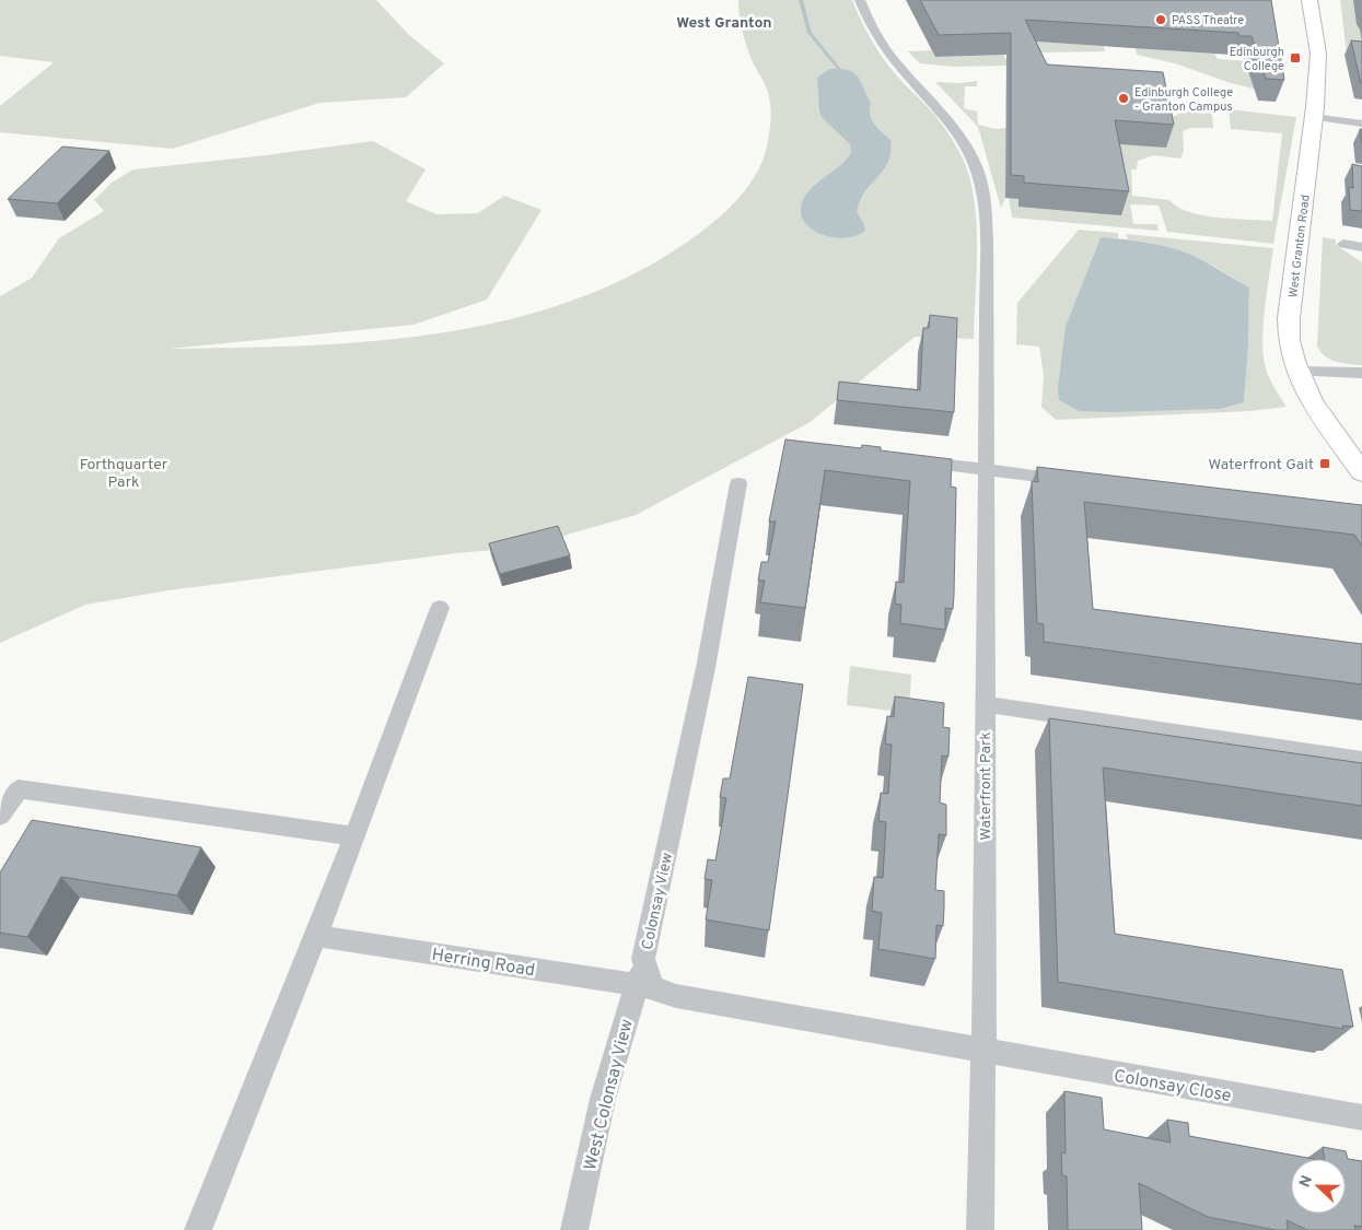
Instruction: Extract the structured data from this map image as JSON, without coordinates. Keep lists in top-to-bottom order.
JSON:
{
  "streets": {
    "street": [
      "West Granton Road",
      "Waterfront Park",
      "Colonsay View",
      "Herring Road",
      "Colonsay Close",
      "West Colonsay View"
    ]
  },
  "crossings": [
    ["Waterfront Park", "Colonsay Close"],
    ["Colonsay View", "West Colonsay View"],
    ["Herring Road", "West Colonsay View"]
  ],
  "districts": ["West Granton"],
  "parks": ["Forthquarter Park"],
  "places": {
    "other": ["PASS Theatre", "Edinburgh College - Granton Campus"],
    "transit": ["Edinburgh College", "Waterfront Gait"]
  },
  "north": "left"
}
